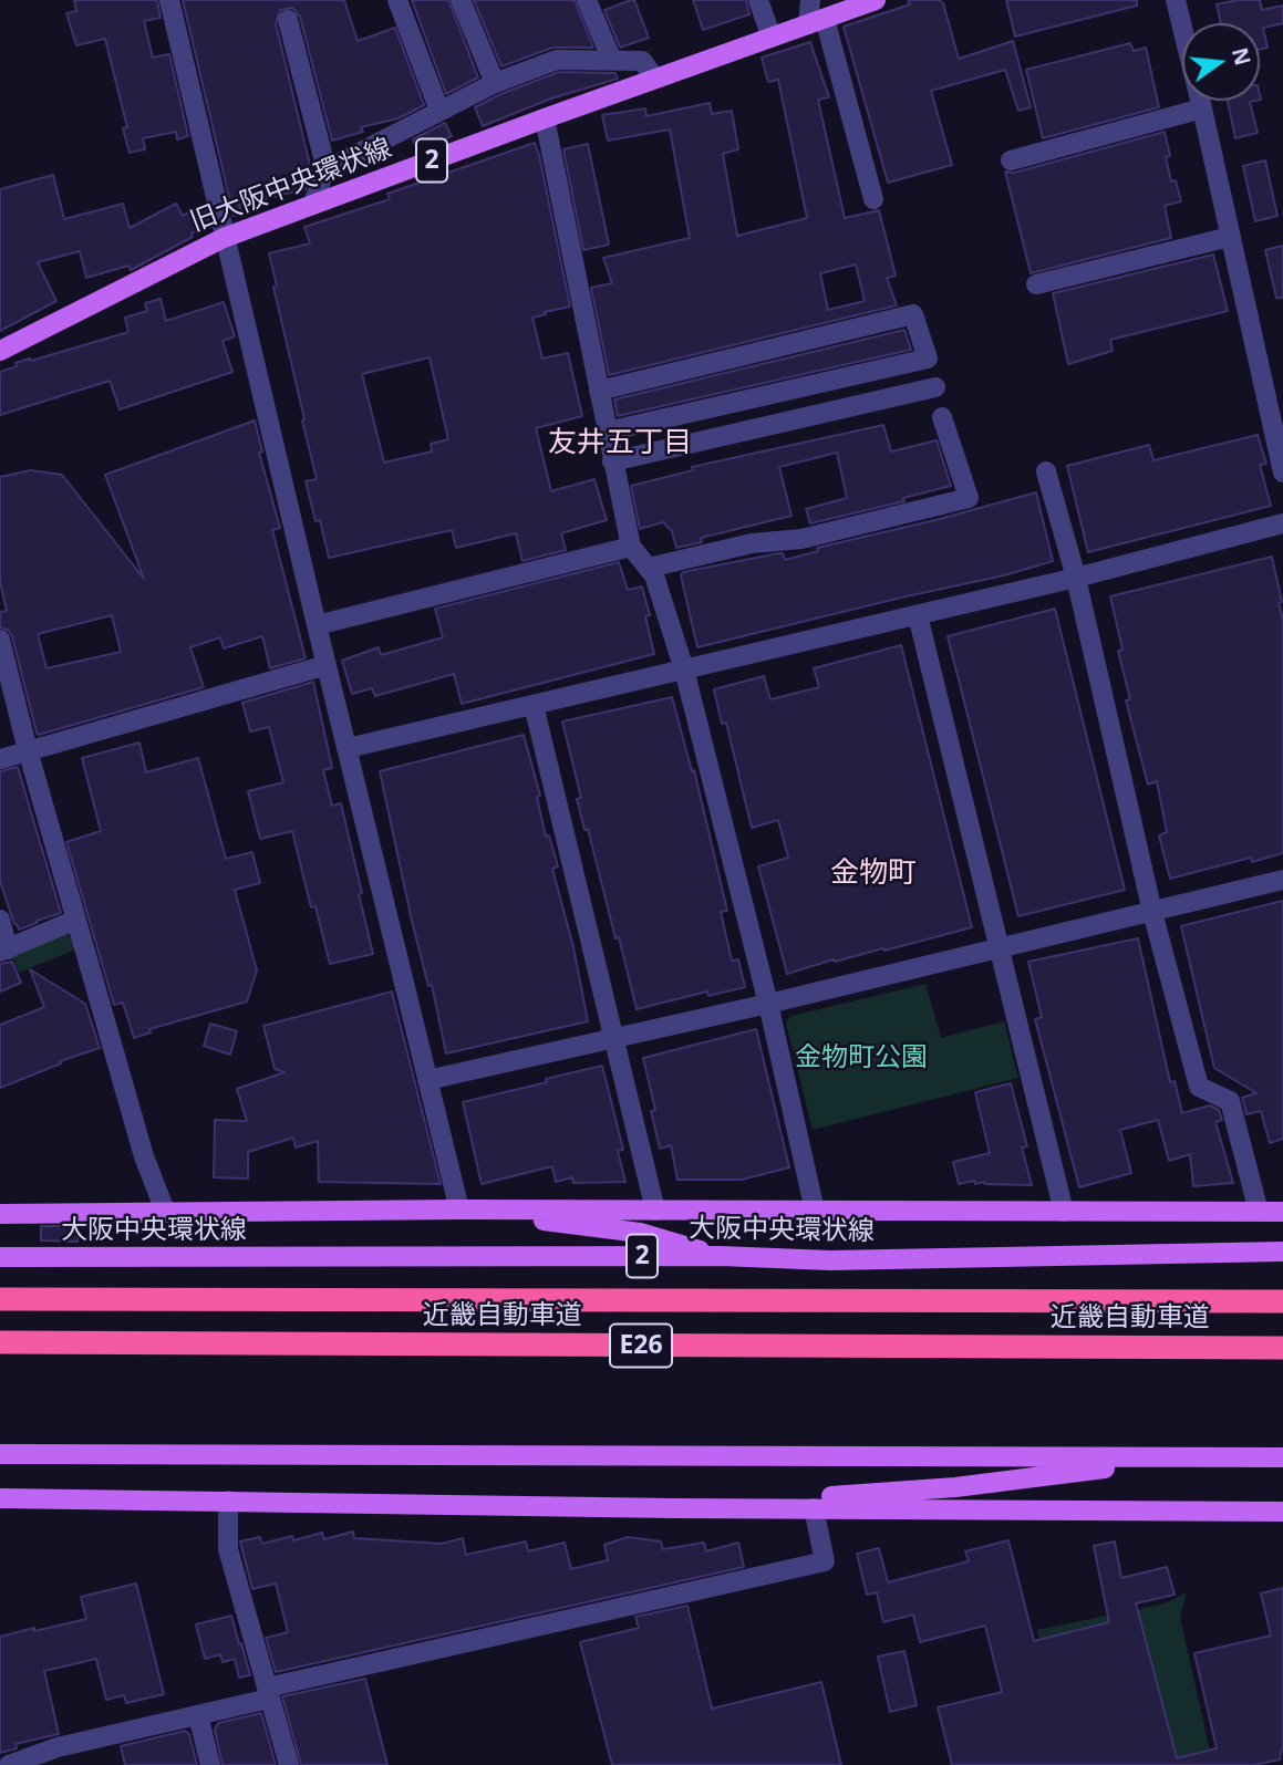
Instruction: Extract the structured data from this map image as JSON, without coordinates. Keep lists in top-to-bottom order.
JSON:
{
  "streets": {
    "highway": ["近畿自動車道", "E26"],
    "main road": ["2", "旧大阪中央環状線", "大阪中央環状線"]
  },
  "districts": ["友井五丁目", "金物町"],
  "parks": ["金物町公園"],
  "north": "right"
}
